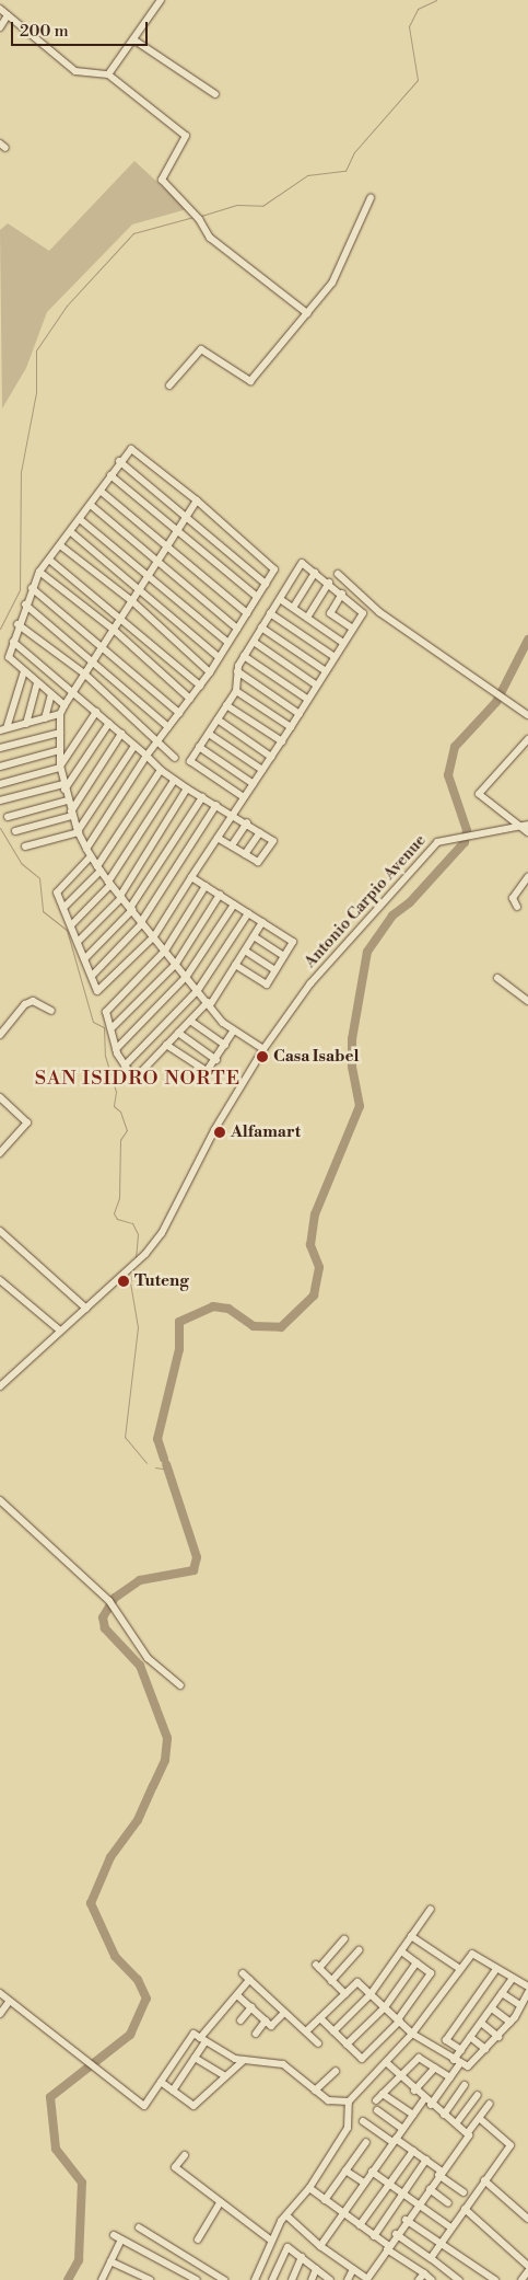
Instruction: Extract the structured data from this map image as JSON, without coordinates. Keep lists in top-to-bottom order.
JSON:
{
  "streets": {
    "street": ["Antonio Carpio Avenue"]
  },
  "districts": ["SAN ISIDRO NORTE"],
  "places": ["Casa Isabel", "Alfamart", "Tuteng"],
  "scale_bar": "200 m"
}
